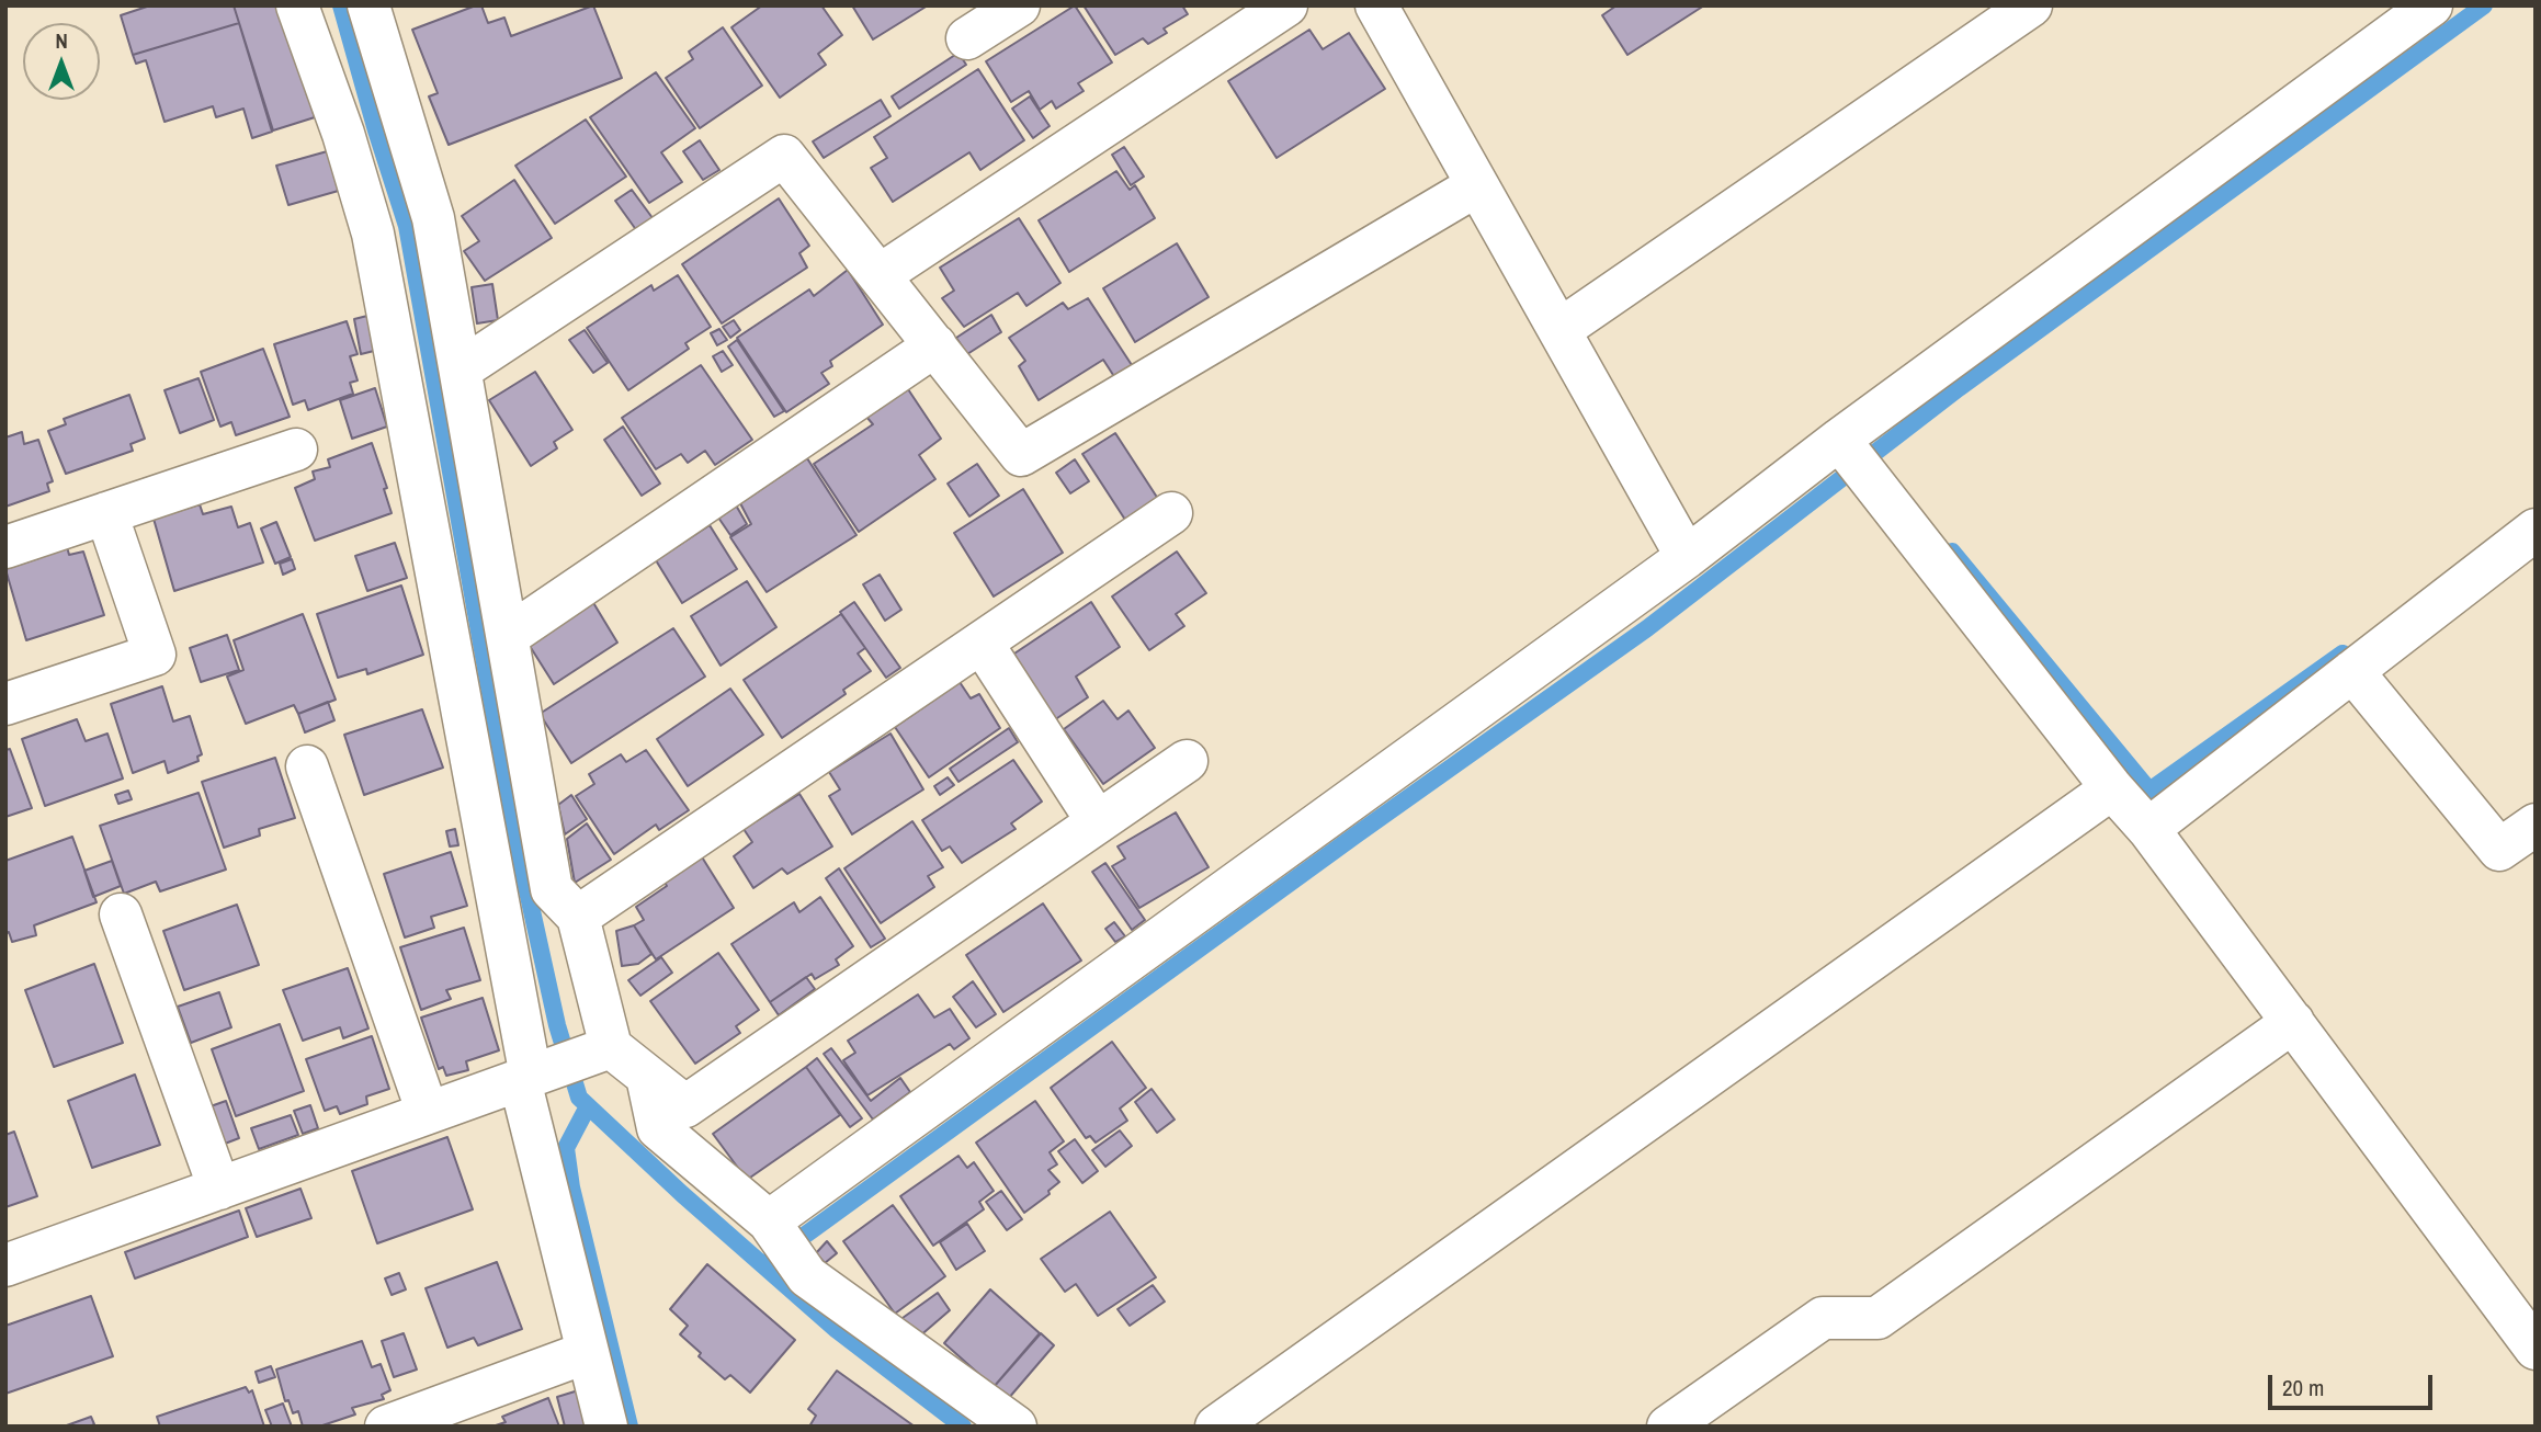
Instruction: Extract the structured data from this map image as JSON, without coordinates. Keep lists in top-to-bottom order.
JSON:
{
  "scale_bar": "20 m",
  "north": "top"
}
